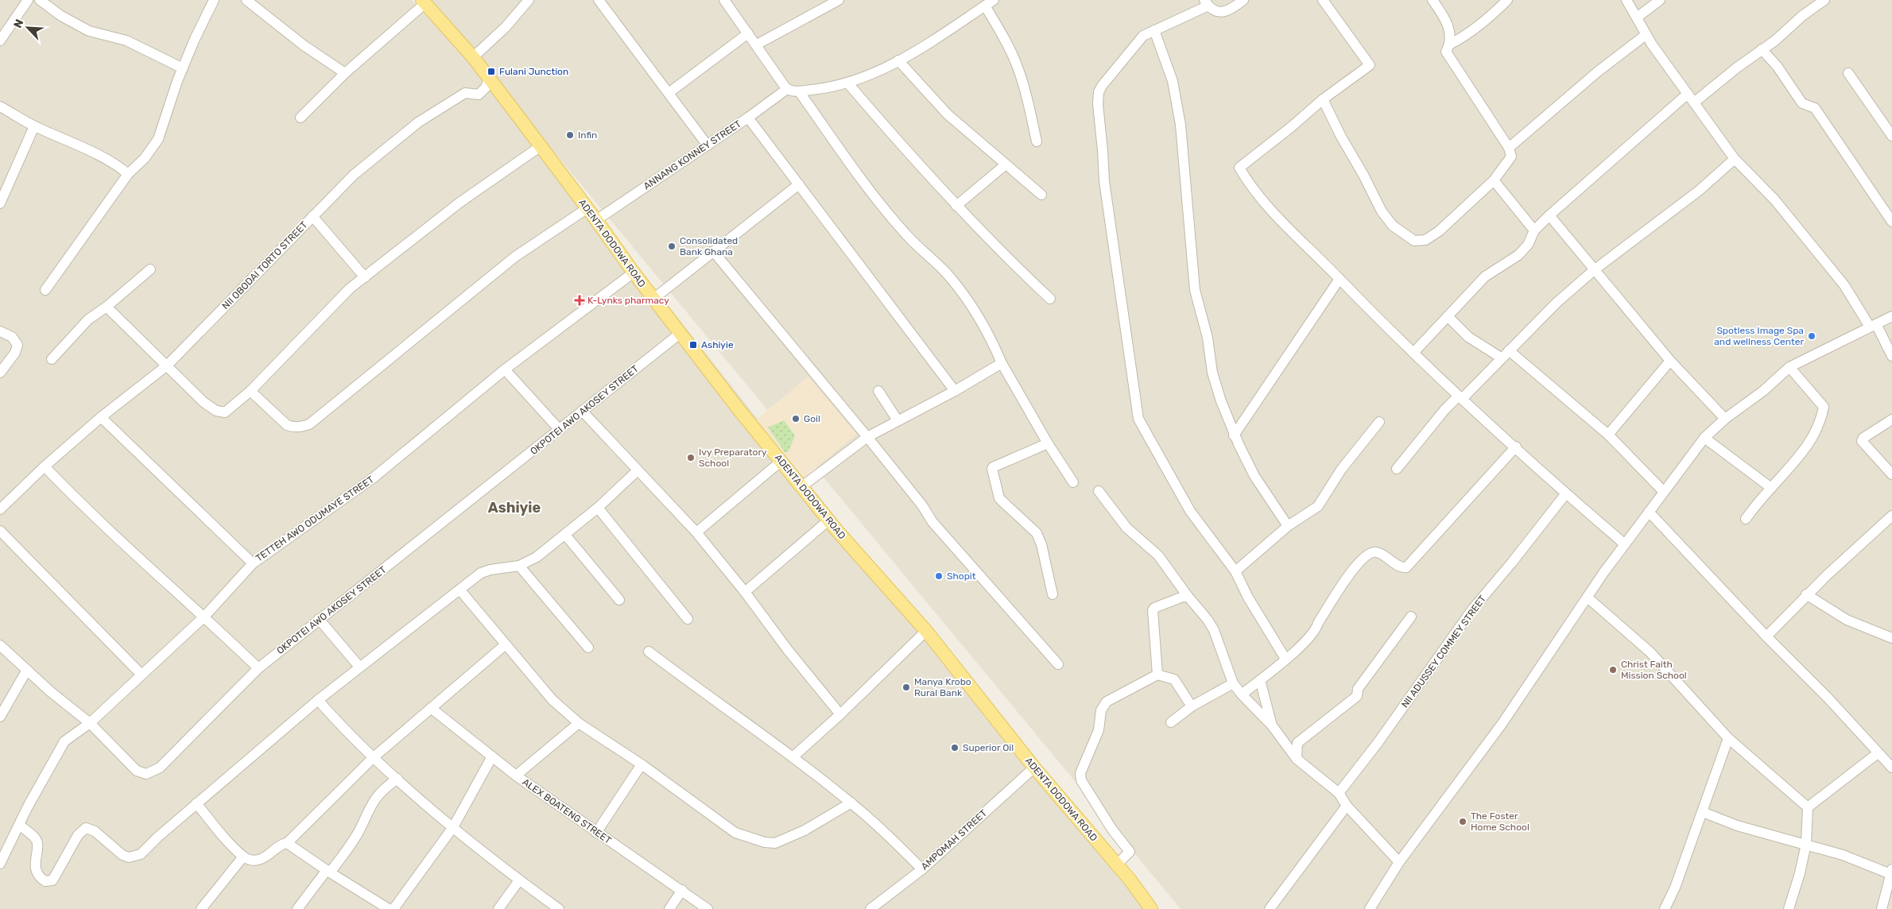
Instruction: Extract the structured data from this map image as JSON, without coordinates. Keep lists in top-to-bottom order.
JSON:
{
  "streets": {
    "main road": ["ADENTA DODOWA ROAD"],
    "street": [
      "ANNANG KONNEY STREET",
      "NII OBODAI TORTO STREET",
      "OKPOTEI AWO AKOSEY STREET",
      "TETTEH AWO ODUMAYE STREET",
      "NII ADUSSEY COMMEY STREET",
      "ALEX BOATENG STREET",
      "AMPOMAH STREET"
    ]
  },
  "crossings": [
    ["ANNANG KONNEY STREET", "ADENTA DODOWA ROAD"],
    ["ADENTA DODOWA ROAD", "NII OBODAI TORTO STREET"],
    ["ADENTA DODOWA ROAD", "OKPOTEI AWO AKOSEY STREET"],
    ["ADENTA DODOWA ROAD", "TETTEH AWO ODUMAYE STREET"],
    ["ADENTA DODOWA ROAD", "AMPOMAH STREET"],
    ["OKPOTEI AWO AKOSEY STREET", "TETTEH AWO ODUMAYE STREET"]
  ],
  "districts": ["Ashiyie"],
  "places": {
    "transit": ["Fulani Junction", "Ashiyie"],
    "other": [
      "Infin",
      "Consolidated Bank Ghana",
      "Spotless Image Spa and wellness Center",
      "Goil",
      "Ivy Preparatory School",
      "Shopit",
      "Christ Faith Mission School",
      "Manya Krobo Rural Bank",
      "Superior Oil",
      "The Foster Home School"
    ],
    "health": ["K-Lynks pharmacy"]
  },
  "north": "top left"
}
